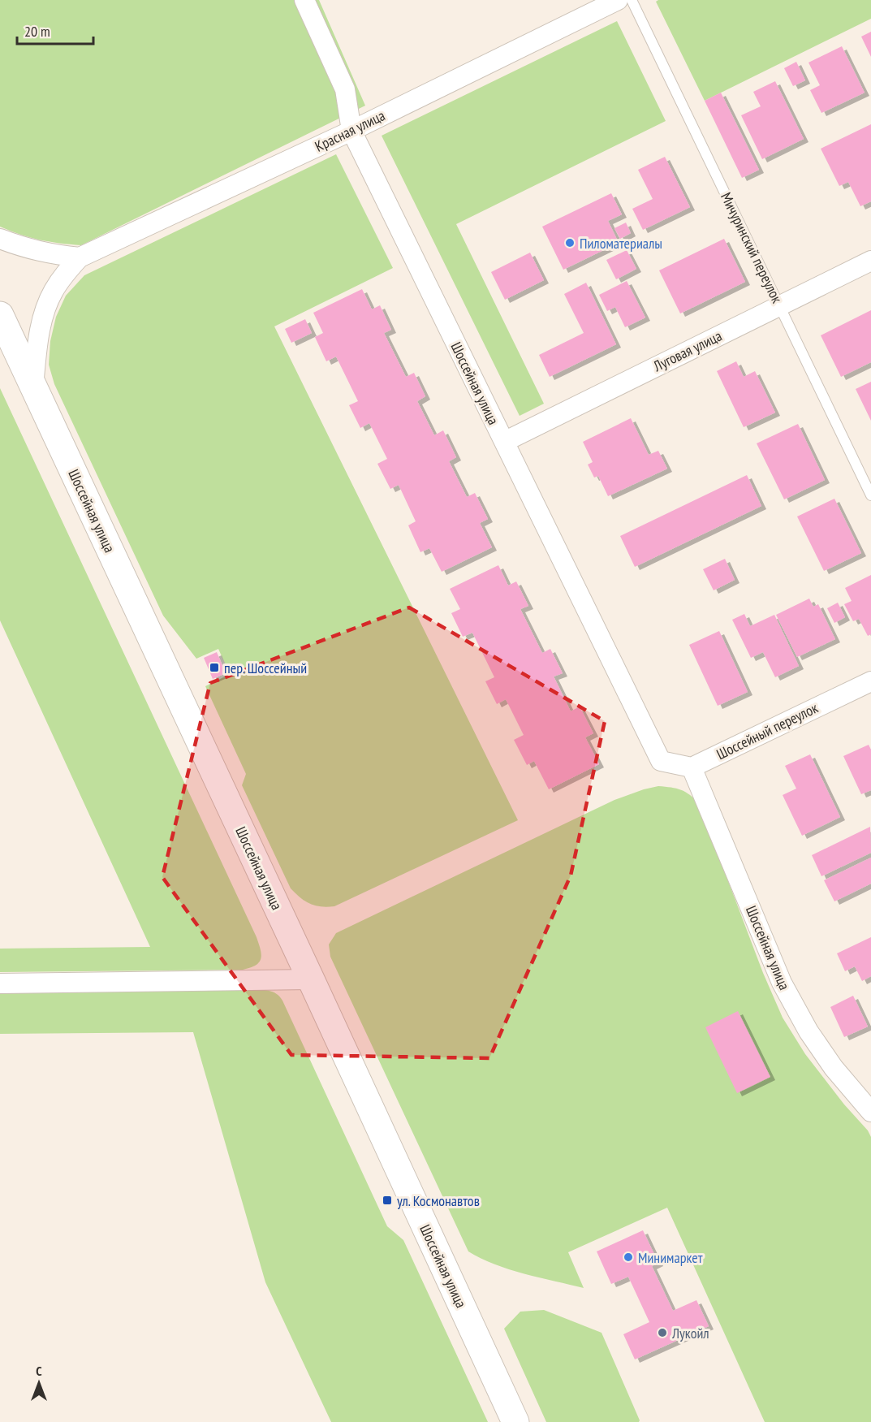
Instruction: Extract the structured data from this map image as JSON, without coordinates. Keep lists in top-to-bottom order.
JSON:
{
  "streets": {
    "main road": ["Шоссейная улица"],
    "street": ["Красная улица", "Луговая улица", "Шоссейный переулок"],
    "lane": ["Мичуринский переулок"]
  },
  "crossings": [
    ["Красная улица", "Шоссейная улица"],
    ["Мичуринский переулок", "Луговая улица"],
    ["Луговая улица", "Шоссейная улица"],
    ["Шоссейная улица", "Шоссейный переулок"]
  ],
  "places": {
    "other": ["Пиломатериалы", "Минимаркет", "Лукойл"],
    "transit": ["пер. Шоссейный", "ул. Космонавтов"]
  },
  "scale_bar": "20 m",
  "north": "top"
}
